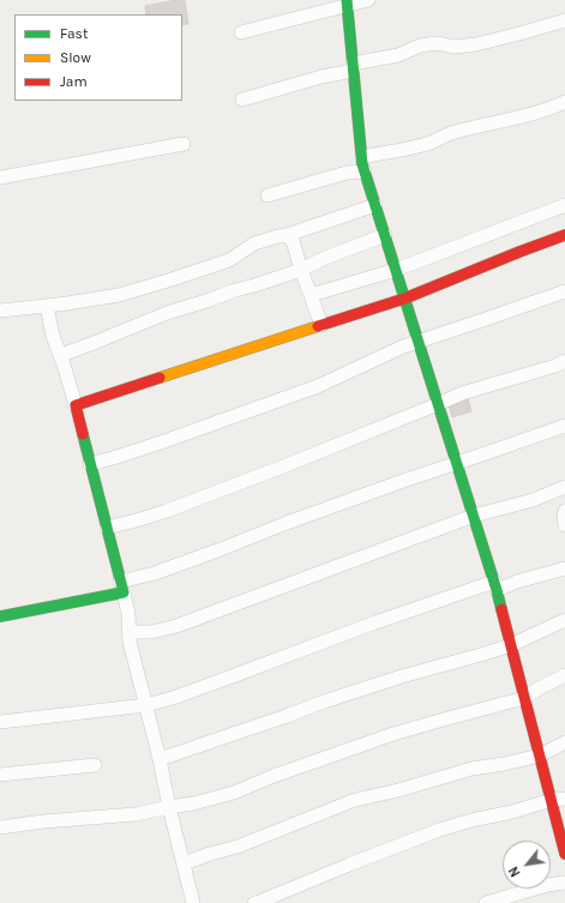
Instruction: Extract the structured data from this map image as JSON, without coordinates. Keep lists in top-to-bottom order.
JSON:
{
  "legend": ["Fast", "Slow", "Jam"],
  "north": "bottom left"
}
